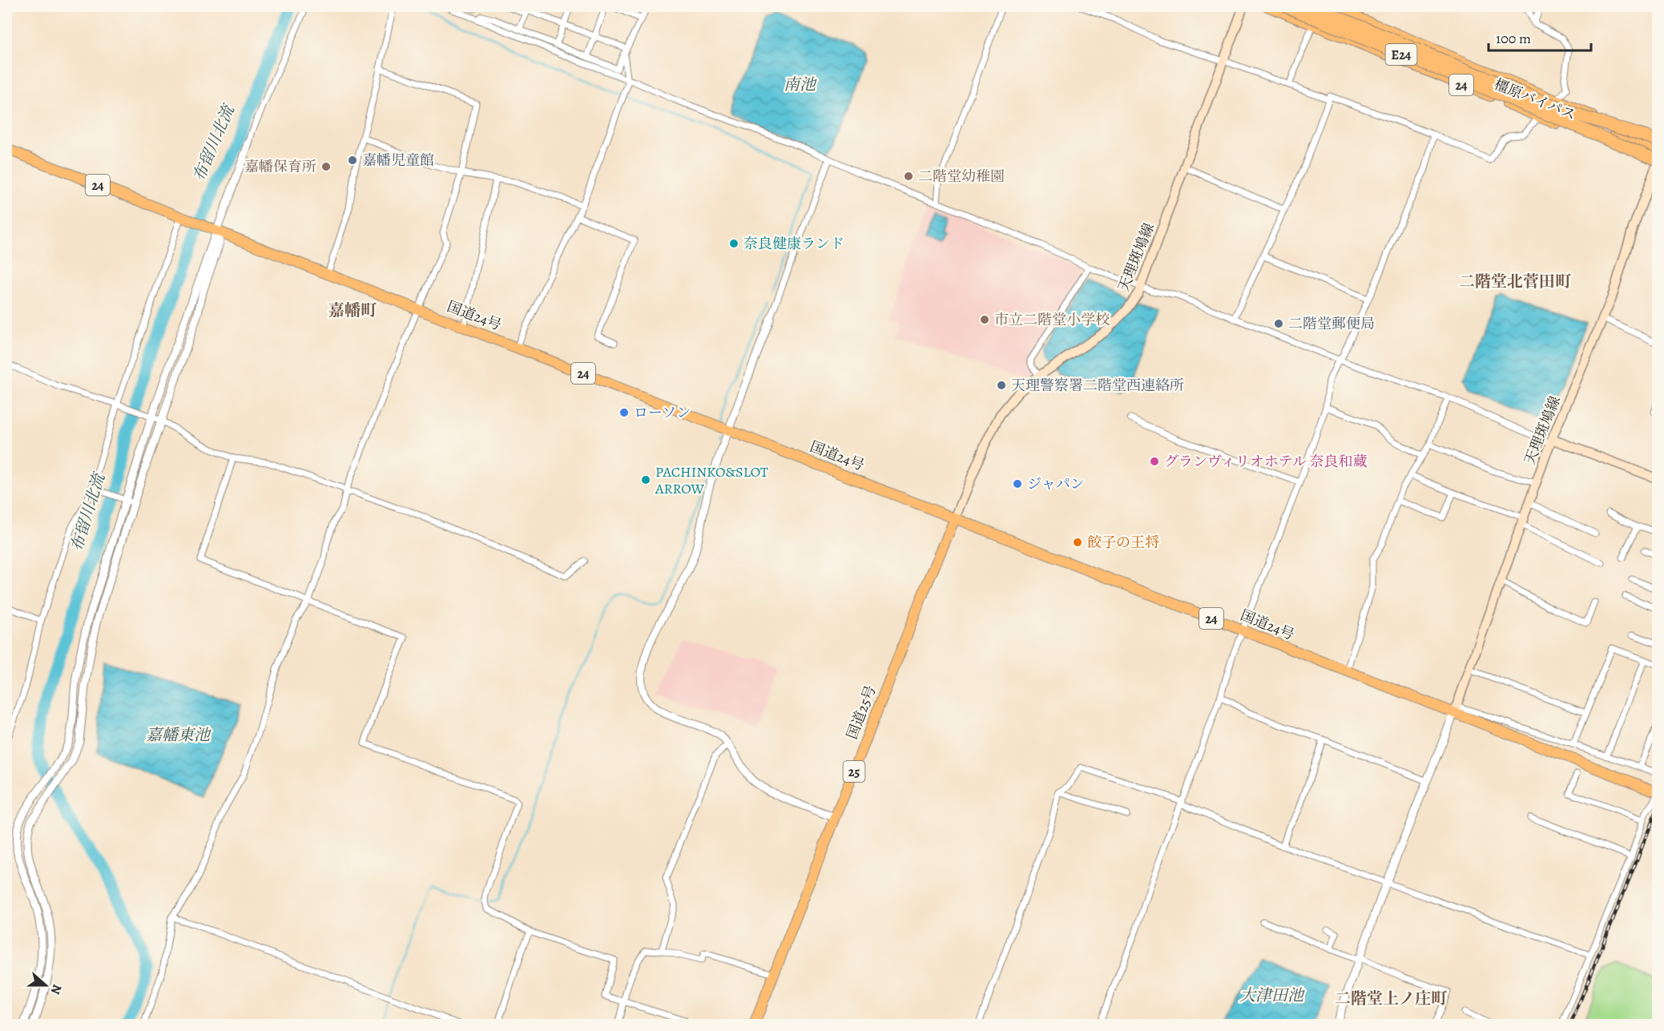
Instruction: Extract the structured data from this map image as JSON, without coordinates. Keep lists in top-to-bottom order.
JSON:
{
  "streets": {
    "highway": [
      "E24",
      "24",
      "橿原バイパス",
      "国道24号",
      "国道25号",
      "25"
    ],
    "main road": ["天理斑鳩線"]
  },
  "crossings": [
    ["E24", "24"],
    ["E24", "橿原バイパス"],
    ["E24", "天理斑鳩線"],
    ["24", "橿原バイパス"],
    ["橿原バイパス", "天理斑鳩線"],
    ["天理斑鳩線", "国道24号"],
    ["天理斑鳩線", "国道25号"],
    ["国道24号", "国道25号"]
  ],
  "districts": ["二階堂北菅田町", "嘉幡町", "二階堂上ノ庄町"],
  "water": [
    "南池",
    "布留川北流",
    "嘉幡東池",
    "大津田池"
  ],
  "places": [
    "嘉幡児童館",
    "嘉幡保育所",
    "二階堂幼稚園",
    "奈良健康ランド",
    "市立二階堂小学校",
    "二階堂郵便局",
    "天理警察署二階堂西連絡所",
    "ローソン",
    "グランヴィリオホテル 奈良和蔵",
    "PACHINKO&SLOT ARROW",
    "ジャパン",
    "餃子の王将"
  ],
  "scale_bar": "100 m",
  "north": "right"
}
